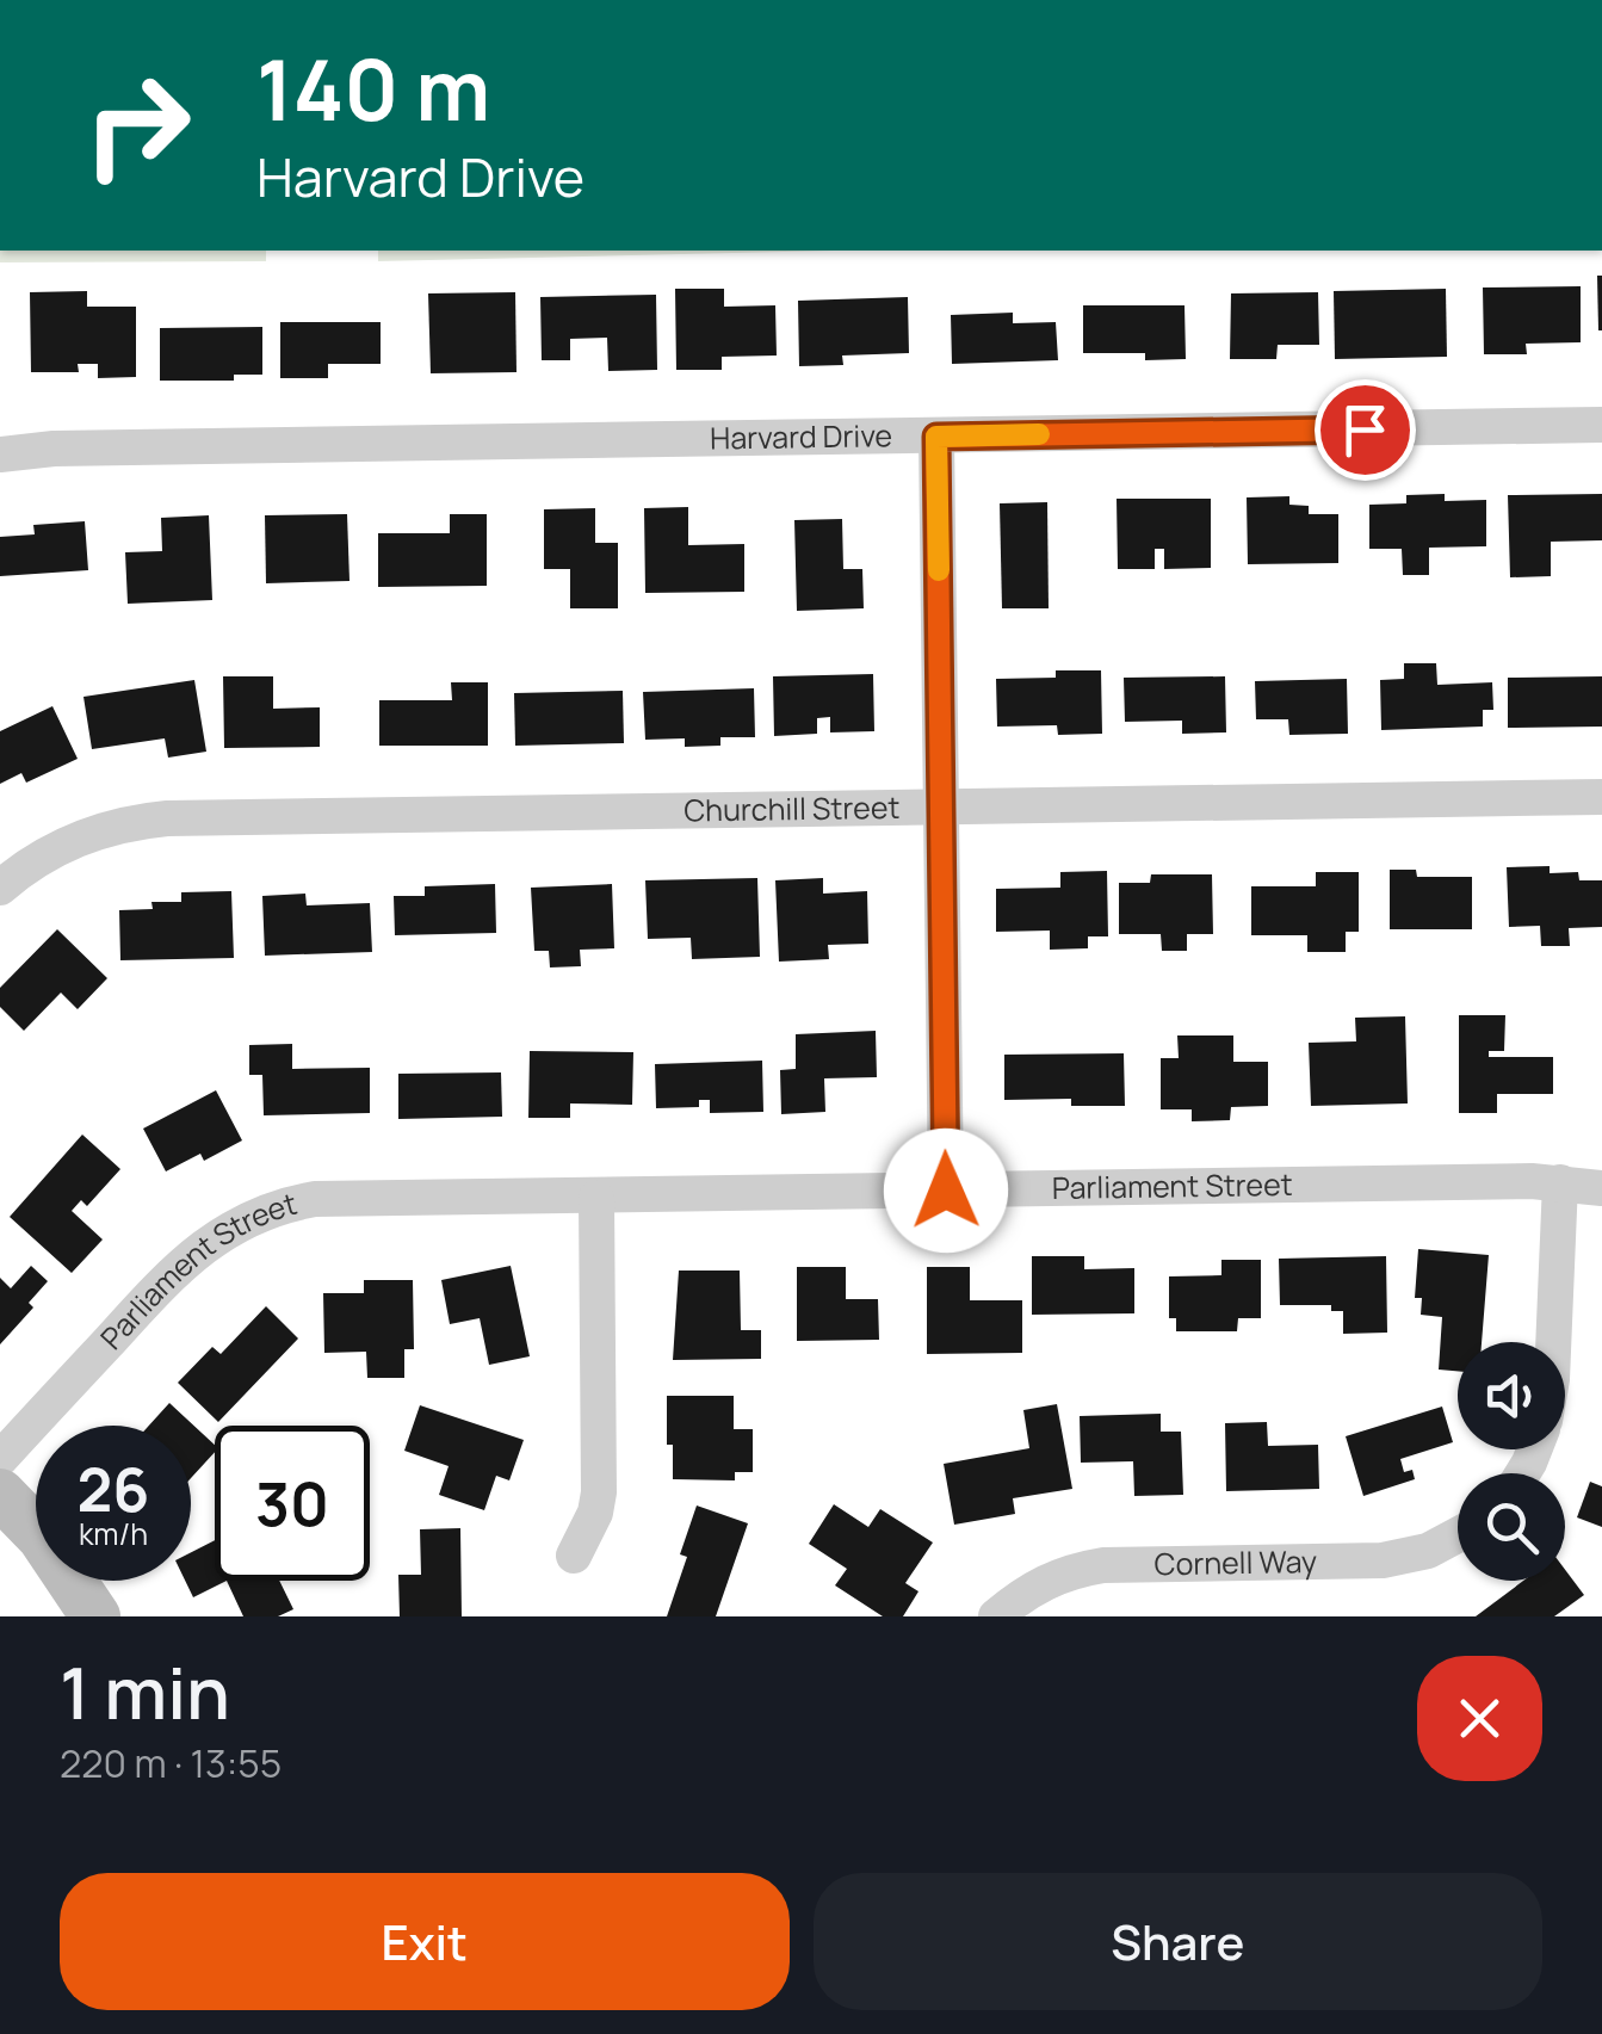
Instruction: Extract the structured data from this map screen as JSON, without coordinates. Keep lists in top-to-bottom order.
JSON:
{
  "streets": {
    "street": [
      "Harvard Drive",
      "Churchill Street",
      "Parliament Street",
      "Cornell Way"
    ]
  },
  "page": {
    "turn": ["140 m", "Harvard Drive"],
    "speed": "26 km/h",
    "limit": "30",
    "heading": ["1 min", "220 m · 13:55"],
    "buttons": ["Exit", "Share"]
  }
}
